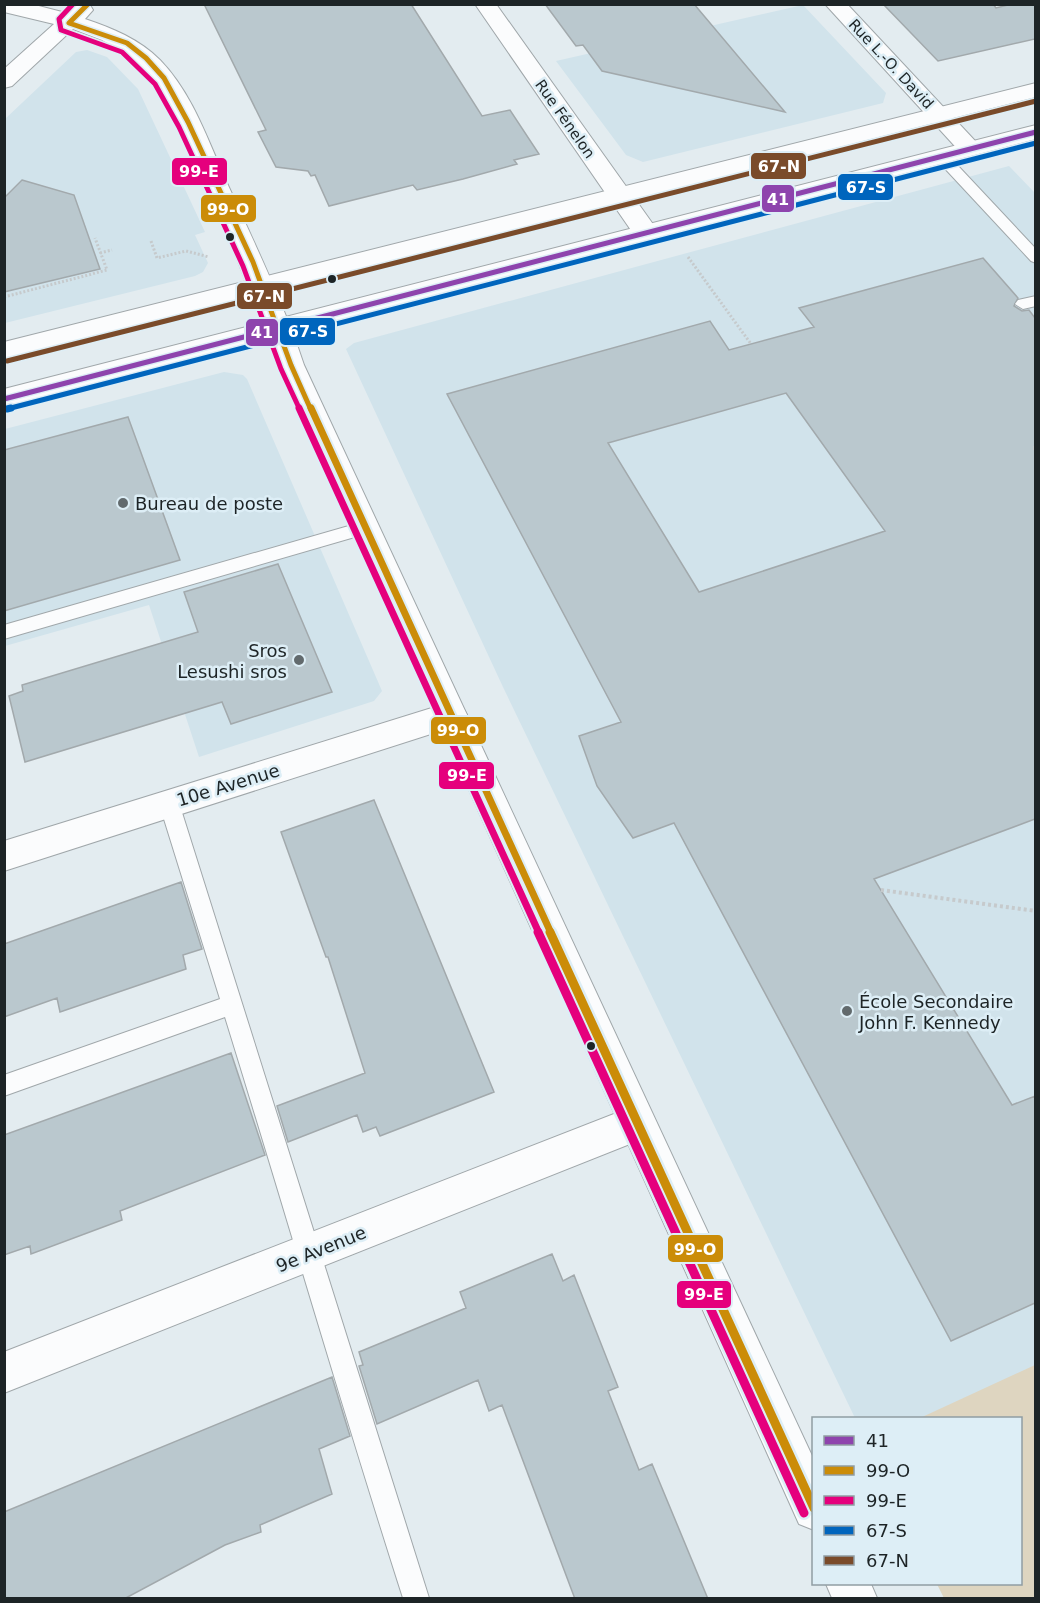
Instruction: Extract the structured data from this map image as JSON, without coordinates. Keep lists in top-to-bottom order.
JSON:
{
  "streets": {
    "street": [
      "Rue L.-O. David",
      "Rue Fénelon",
      "10e Avenue",
      "9e Avenue"
    ]
  },
  "places": ["Bureau de poste", "Sros Lesushi sros", "École Secondaire John F. Kennedy"],
  "lines": [
    "transit line 99-O",
    "transit line 99-E",
    "transit line 67-N",
    "transit line 41",
    "transit line 67-S"
  ],
  "legend": [
    "41",
    "99-O",
    "99-E",
    "67-S",
    "67-N"
  ]
}
